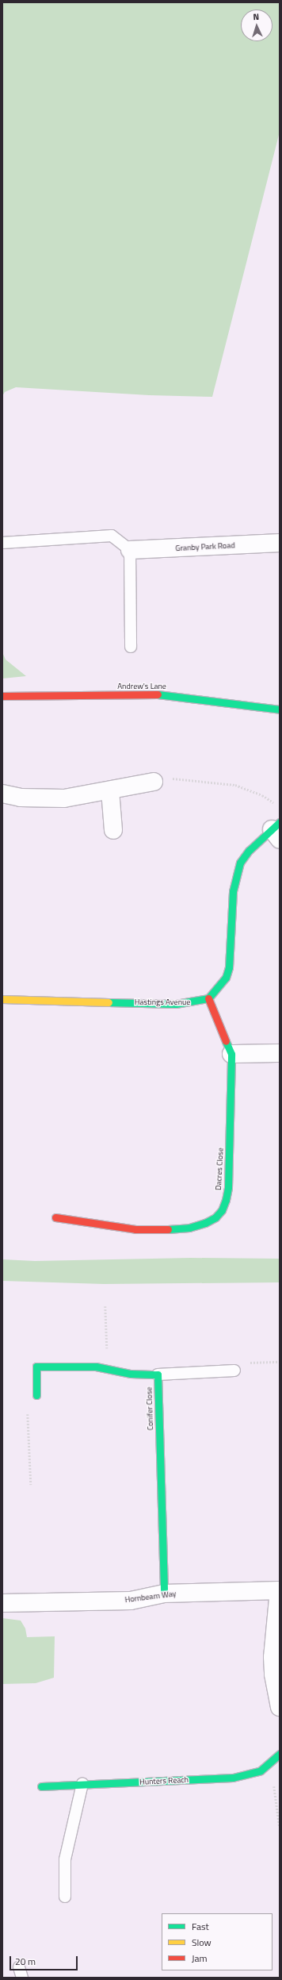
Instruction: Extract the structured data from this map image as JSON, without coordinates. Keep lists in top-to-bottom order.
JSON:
{
  "streets": {
    "street": [
      "Granby Park Road",
      "Andrew's Lane",
      "Hastings Avenue",
      "Dacres Close",
      "Conifer Close",
      "Hornbeam Way",
      "Hunters Reach"
    ]
  },
  "crossings": [
    ["Hastings Avenue", "Dacres Close"],
    ["Conifer Close", "Hornbeam Way"]
  ],
  "legend": ["Fast", "Slow", "Jam"],
  "scale_bar": "20 m",
  "north": "top"
}
